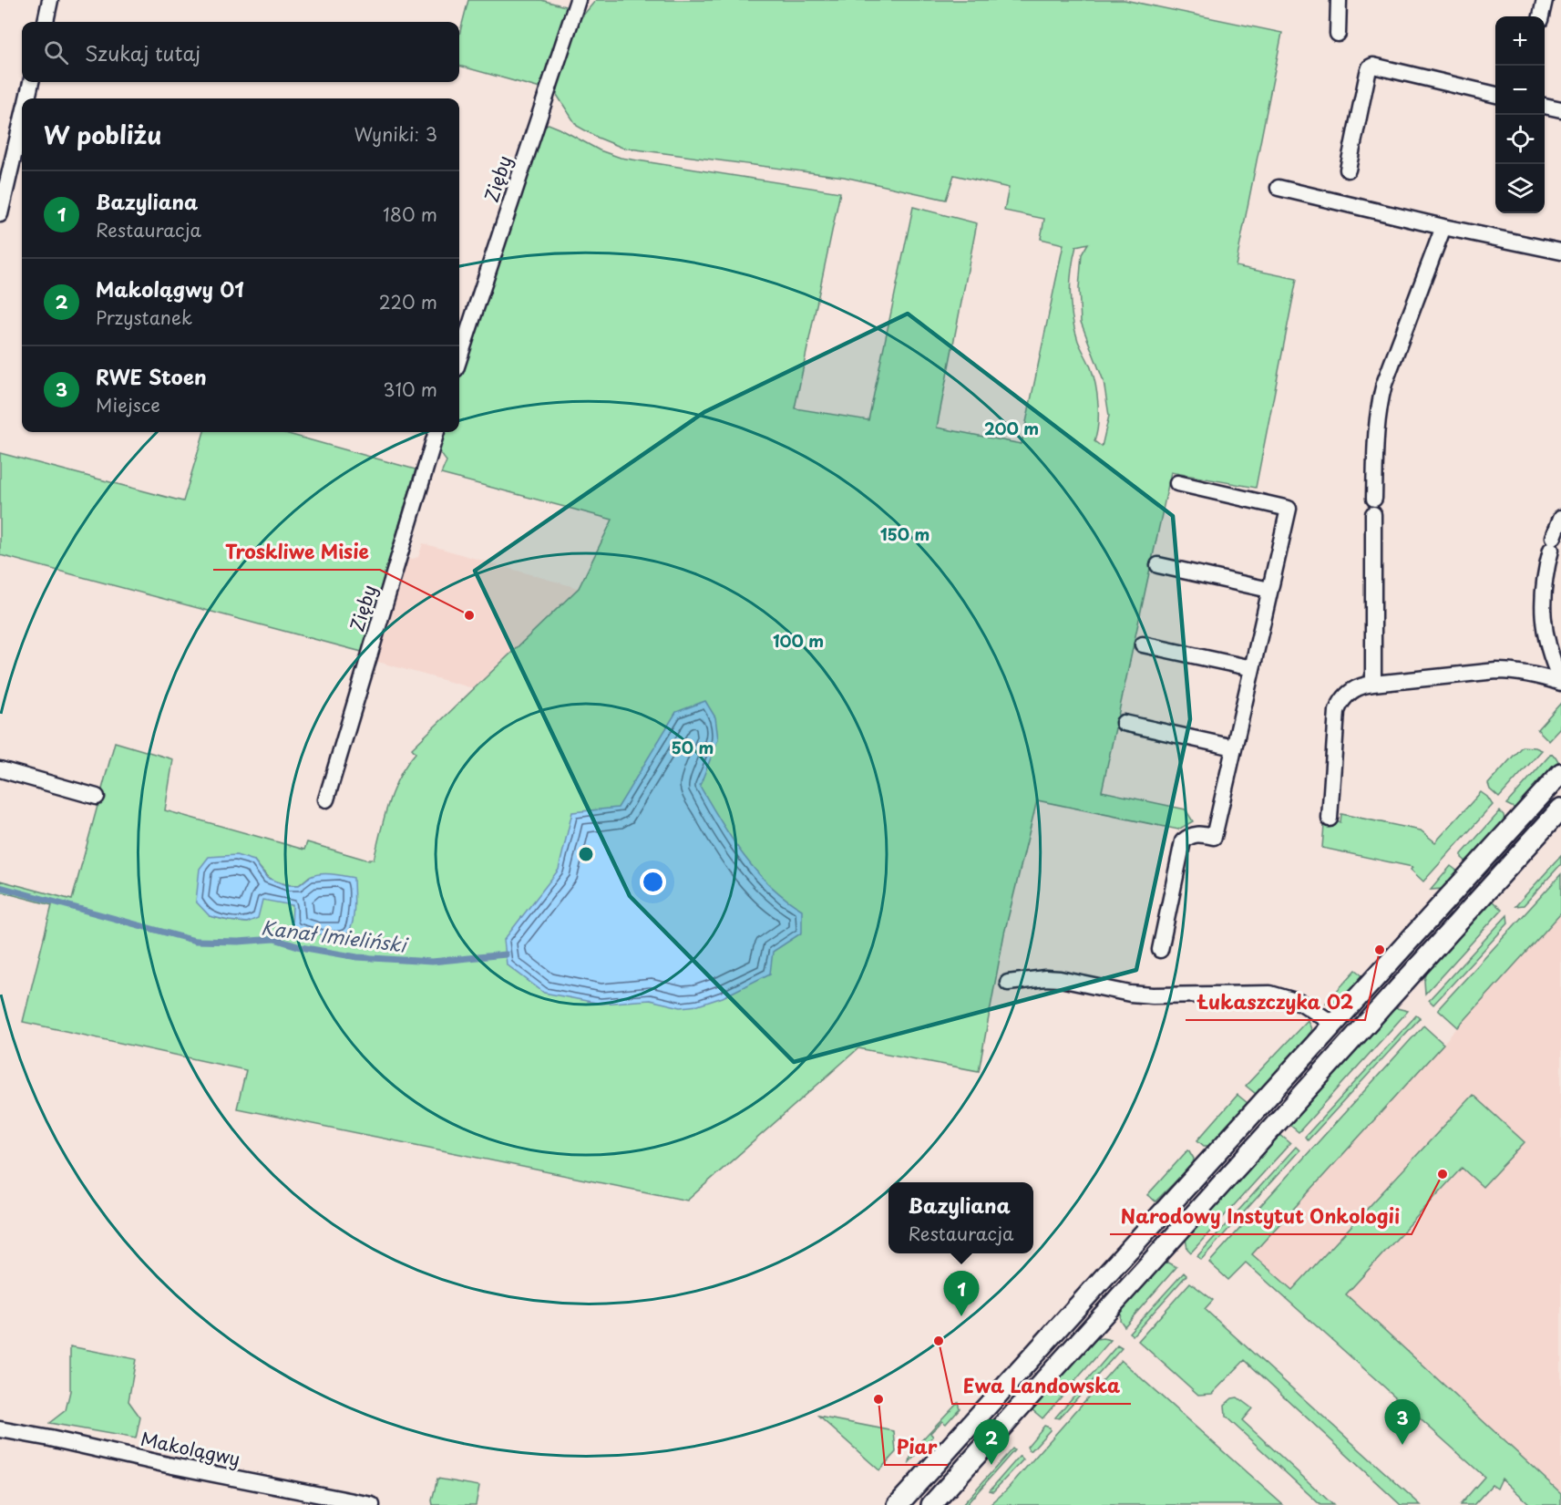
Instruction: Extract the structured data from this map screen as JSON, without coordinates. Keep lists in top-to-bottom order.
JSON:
{
  "streets": {
    "street": ["Zięby", "Makolągwy"]
  },
  "water": ["Kanał Imieliński"],
  "places": [
    "Troskliwe Misie",
    "Łukaszczyka 02",
    "Narodowy Instytut Onkologii",
    "Ewa Landowska",
    "Piar"
  ],
  "page": {
    "map_buttons": ["+", "−"],
    "search": "Szukaj tutaj",
    "heading": ["W pobliżu", "Wyniki: 3"],
    "list": [
      {
        "mark": "1",
        "name": "Bazyliana",
        "note": "Restauracja",
        "value": "180 m"
      },
      {
        "mark": "2",
        "name": "Makolągwy 01",
        "note": "Przystanek",
        "value": "220 m"
      },
      {
        "mark": "3",
        "name": "RWE Stoen",
        "note": "Miejsce",
        "value": "310 m"
      }
    ],
    "popup": ["Bazyliana", "Restauracja"],
    "pins": ["1", "3", "2"]
  },
  "rings": [
    "200 m",
    "150 m",
    "100 m",
    "50 m"
  ]
}
